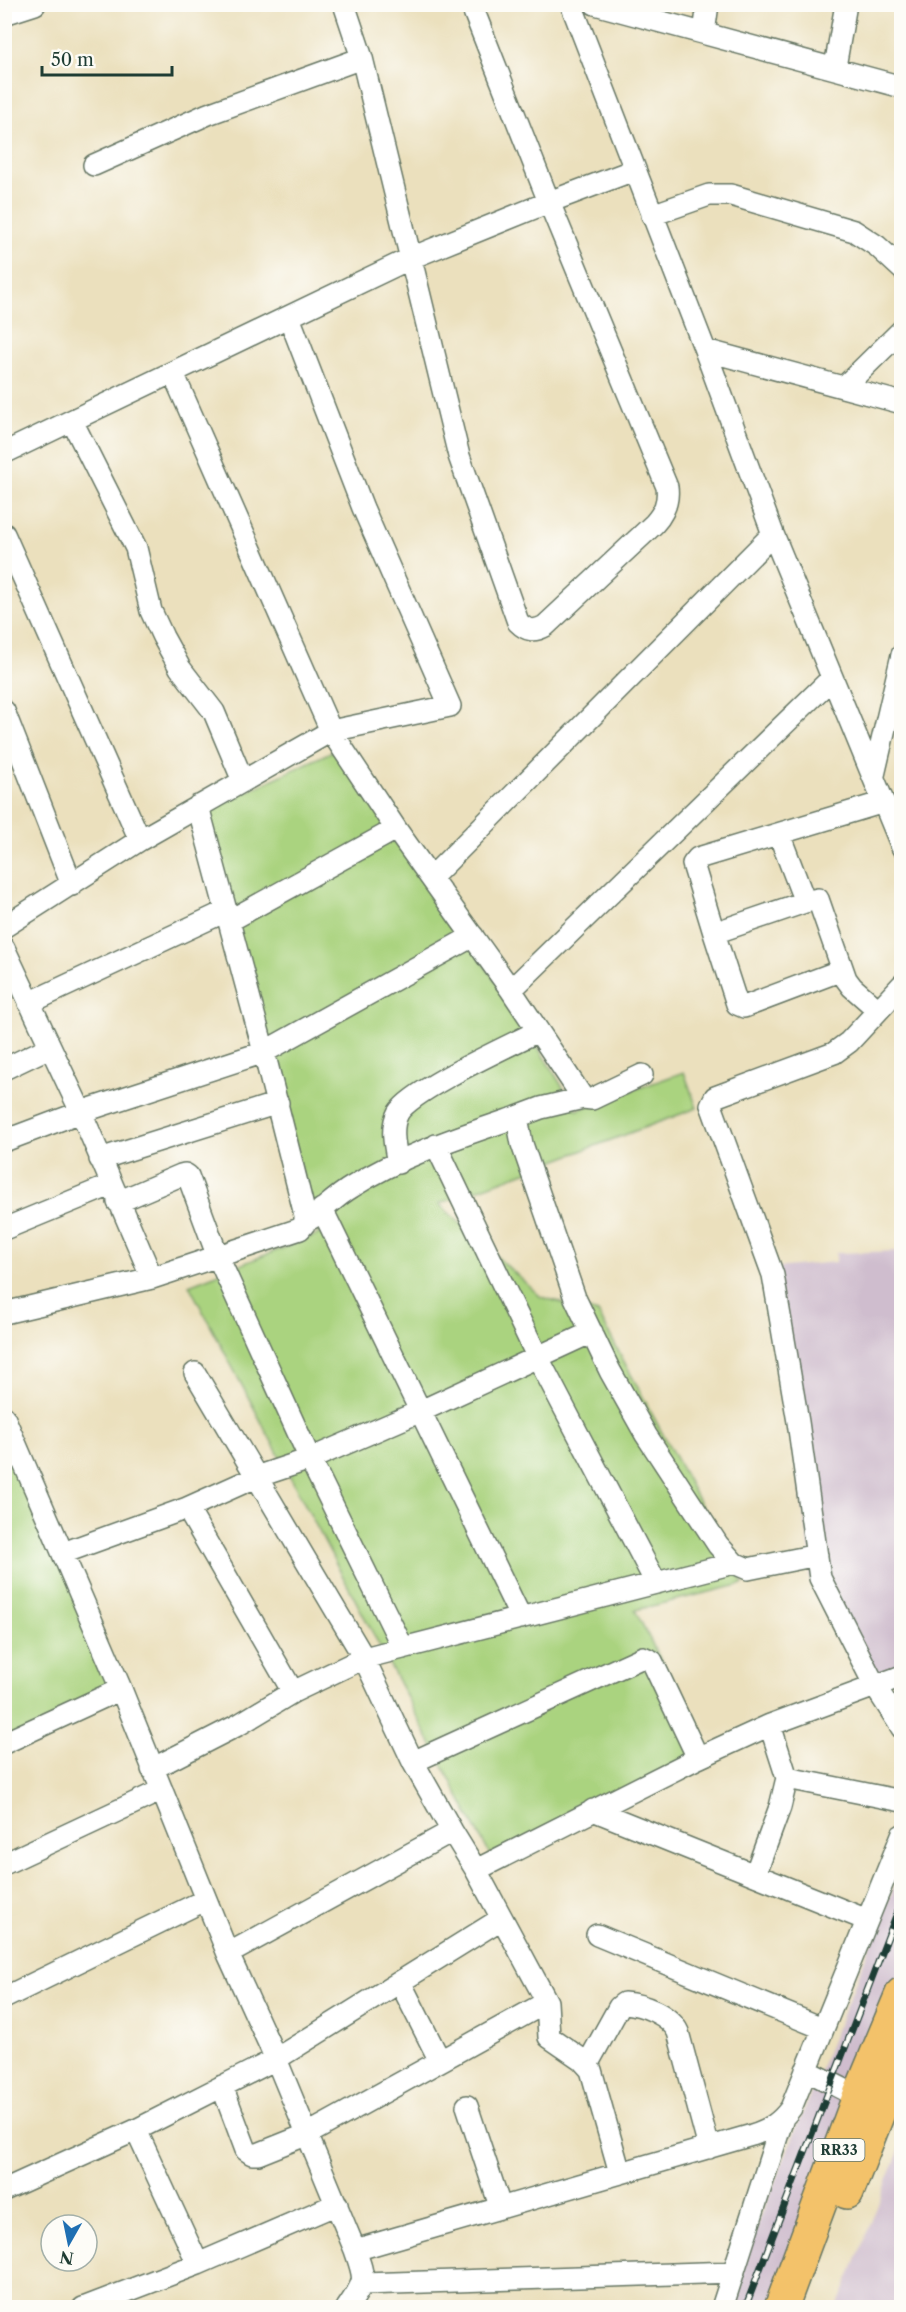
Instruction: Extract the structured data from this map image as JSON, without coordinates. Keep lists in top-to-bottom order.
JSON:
{
  "streets": {
    "highway": ["RR33"]
  },
  "scale_bar": "50 m",
  "north": "bottom"
}
